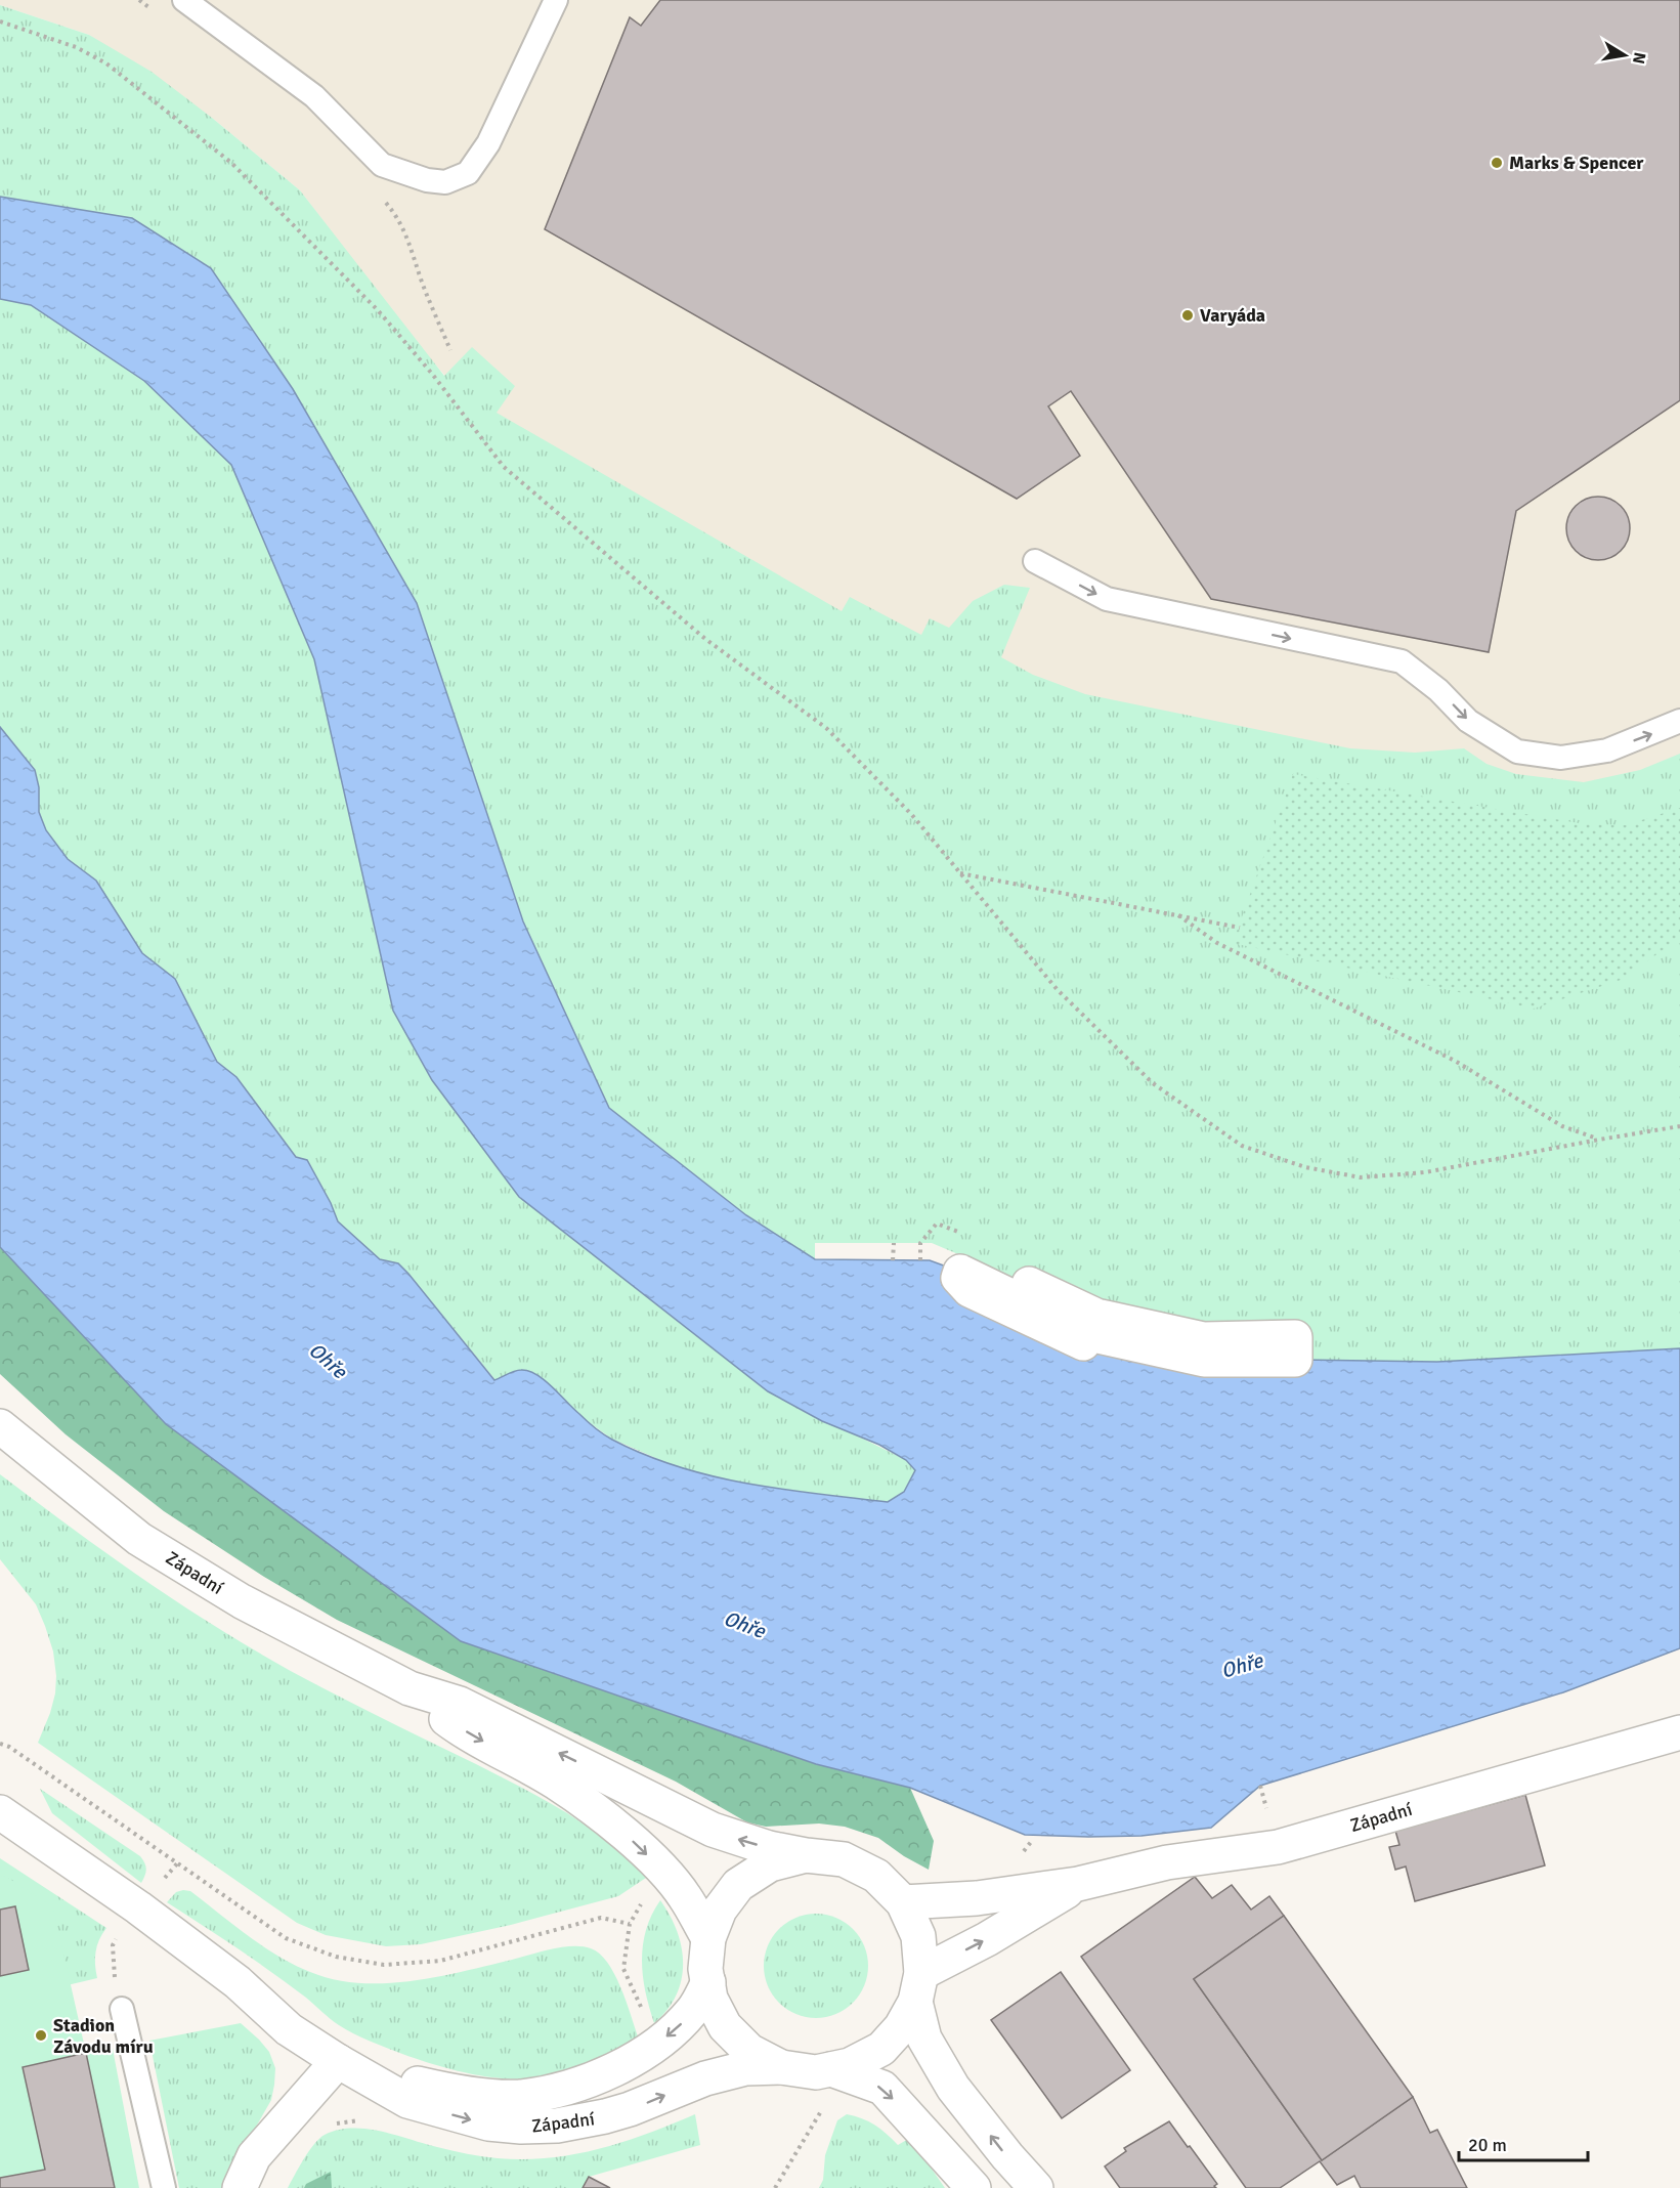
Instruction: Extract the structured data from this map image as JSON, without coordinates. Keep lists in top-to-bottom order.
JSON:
{
  "streets": {
    "street": ["Západní"]
  },
  "water": ["Ohře"],
  "places": ["Marks & Spencer", "Varyáda", "Stadion Závodu míru"],
  "scale_bar": "20 m",
  "north": "right"
}
